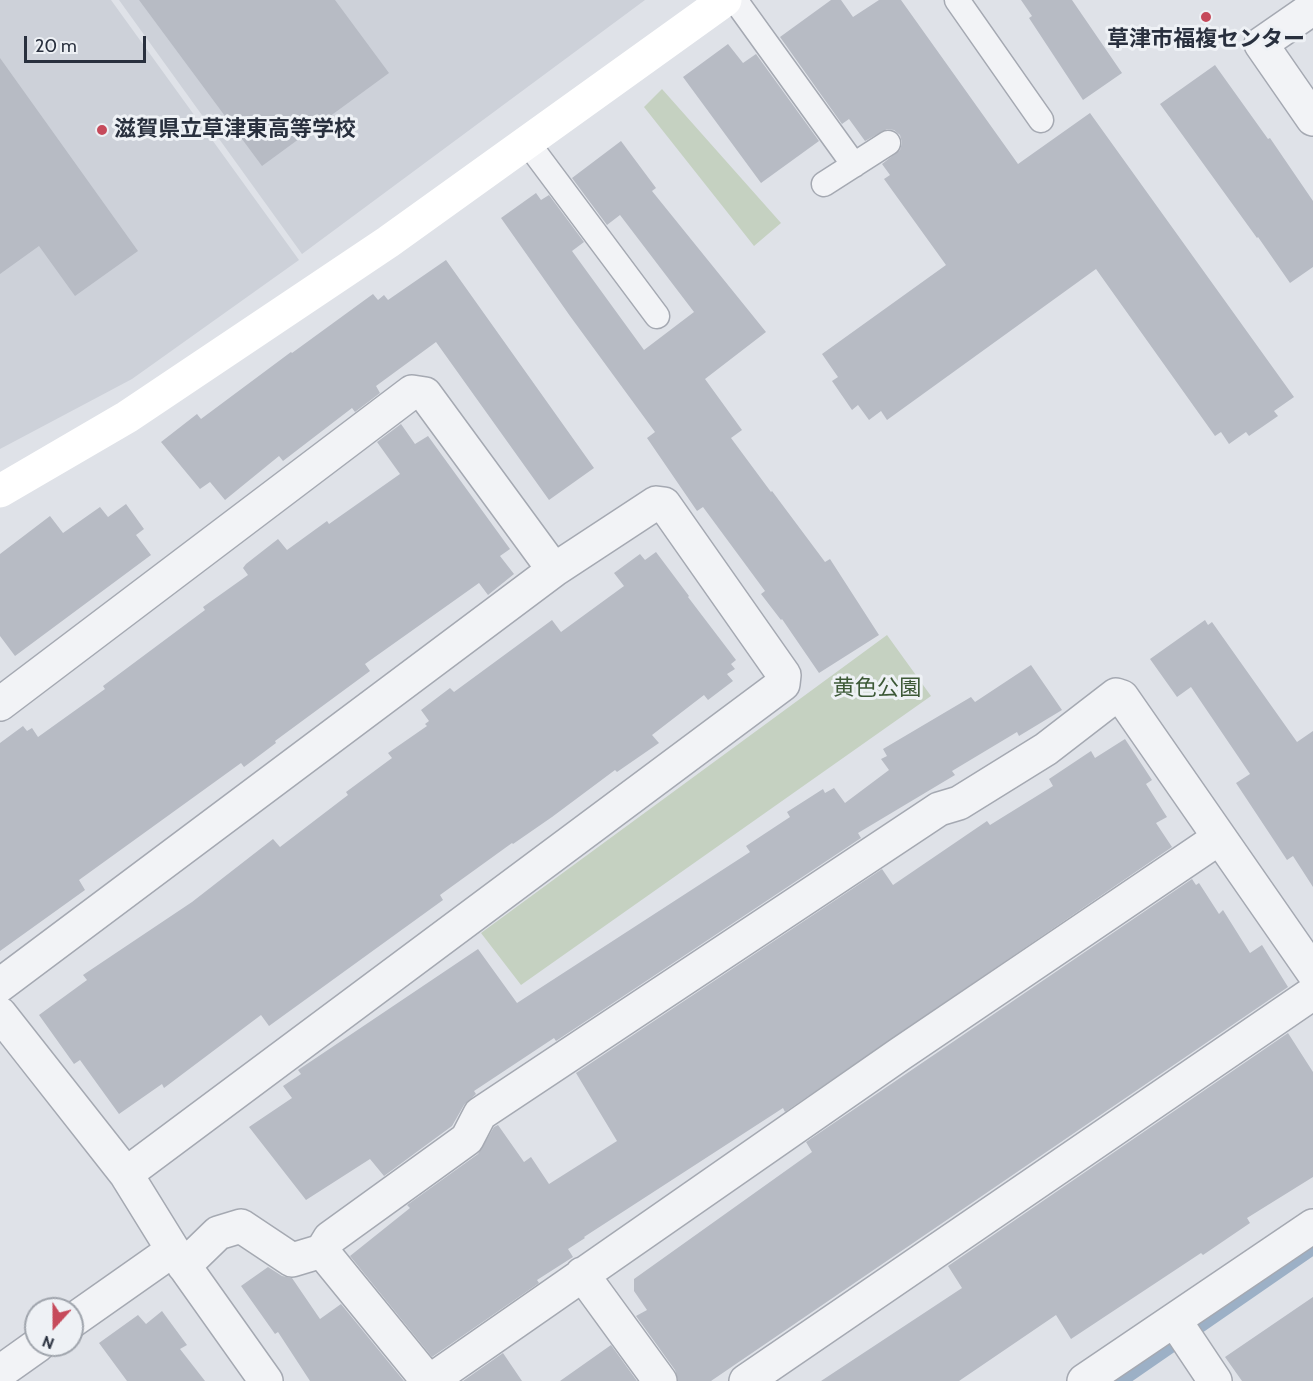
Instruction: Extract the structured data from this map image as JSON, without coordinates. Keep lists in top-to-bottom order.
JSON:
{
  "parks": ["黄色公園"],
  "places": ["草津市福複センター", "滋賀県立草津東高等学校"],
  "scale_bar": "20 m",
  "north": "bottom"
}
